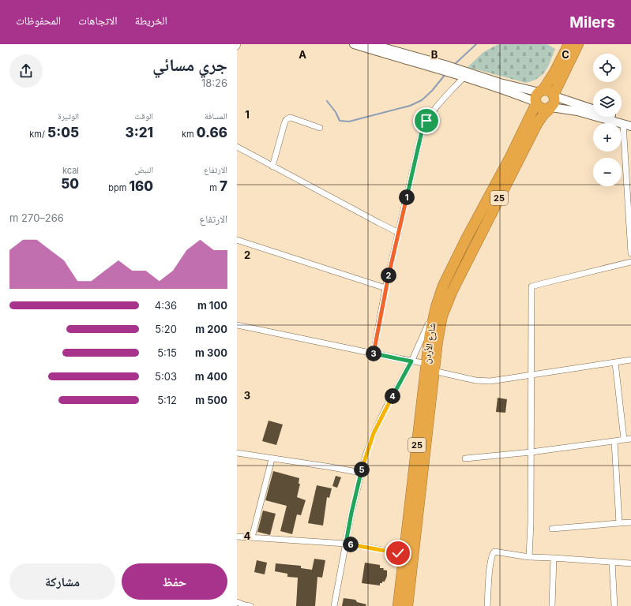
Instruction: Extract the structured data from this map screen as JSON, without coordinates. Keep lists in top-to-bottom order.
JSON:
{
  "streets": {
    "highway": ["25", "شارع الأردن"]
  },
  "crossings": [
    ["25", "شارع الأردن"]
  ],
  "page": {
    "header": "Milers",
    "nav": ["الخريطة", "الاتجاهات", "المحفوظات"],
    "heading": ["جري مسائي", "18:26"],
    "map_buttons": ["+", "−"],
    "stats": [
      ["المسافة", "0.66 km"],
      ["الوقت", "3:21"],
      ["الوتيرة", "5:05 /km"],
      ["الارتفاع", "7 m"],
      ["النبض", "160 bpm"],
      ["kcal", "50"]
    ],
    "pins": [
      "1",
      "2",
      "3",
      "4",
      "5",
      "6"
    ],
    "chart": ["الارتفاع", "266–270 m"],
    "list": [
      {
        "name": "100 m",
        "note": "4:36"
      },
      {
        "name": "200 m",
        "note": "5:20"
      },
      {
        "name": "300 m",
        "note": "5:15"
      },
      {
        "name": "400 m",
        "note": "5:03"
      },
      {
        "name": "500 m",
        "note": "5:12"
      }
    ],
    "buttons": ["حفظ", "مشاركة"]
  },
  "grid": {
    "columns": ["A", "B", "C"],
    "rows": [
      "1",
      "2",
      "3",
      "4"
    ]
  }
}
